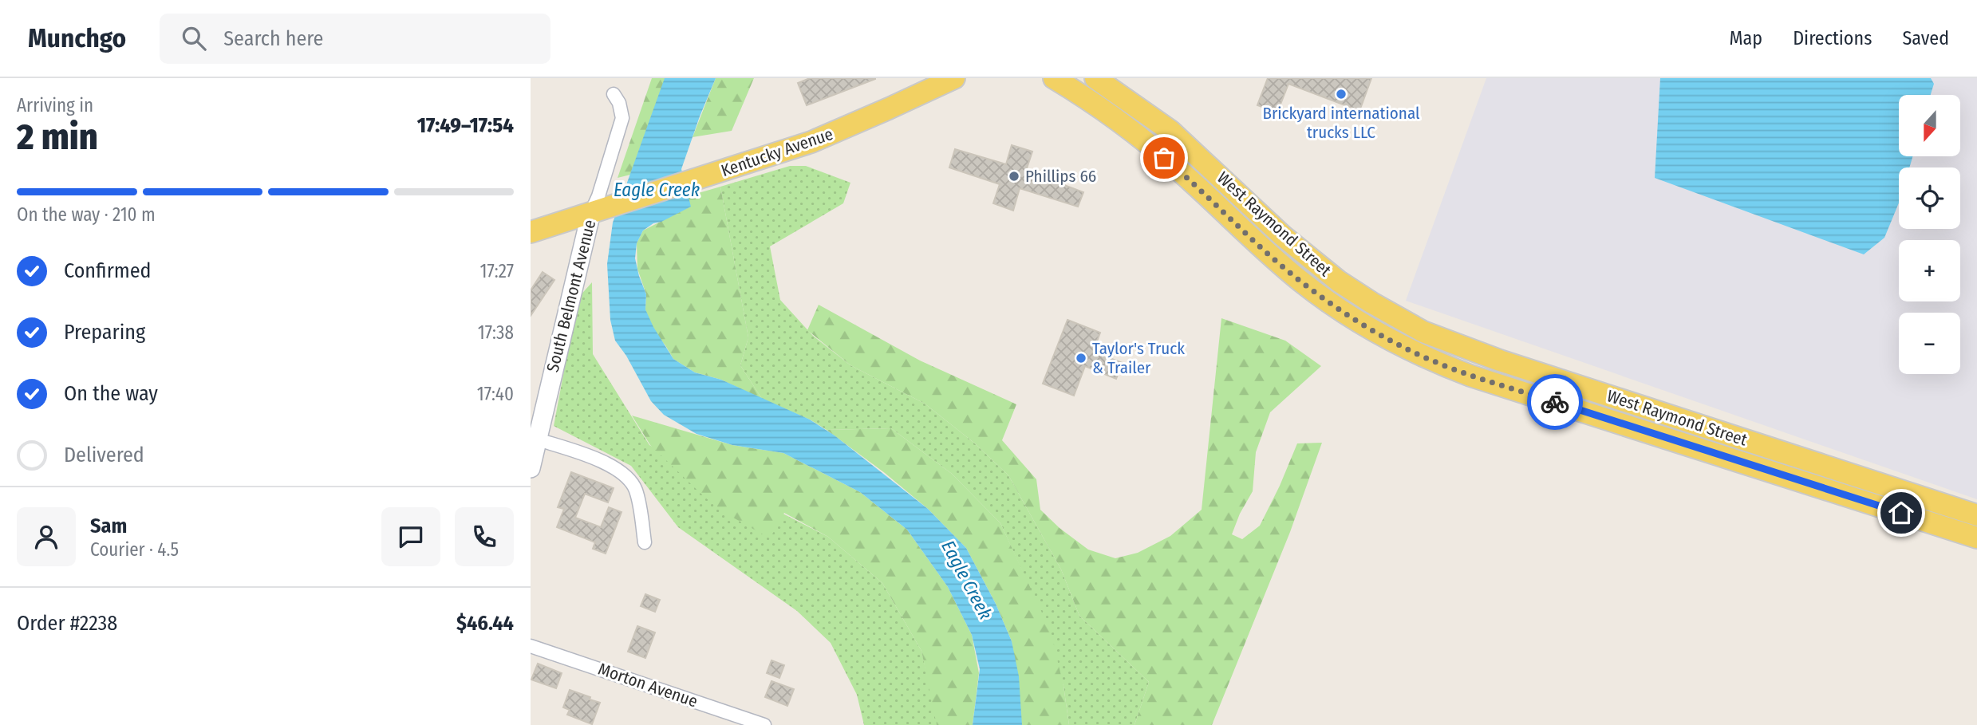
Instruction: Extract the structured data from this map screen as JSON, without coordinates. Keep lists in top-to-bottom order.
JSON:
{
  "streets": {
    "main road": ["Kentucky Avenue", "West Raymond Street", "South Belmont Avenue"],
    "street": ["Morton Avenue"]
  },
  "crossings": [
    ["Kentucky Avenue", "South Belmont Avenue"]
  ],
  "water": ["Eagle Creek"],
  "places": ["Brickyard international trucks LLC", "Phillips 66", "Taylor's Truck & Trailer"],
  "north": "bottom",
  "page": {
    "header": "Munchgo",
    "search": "Search here",
    "nav": ["Map", "Directions", "Saved"],
    "heading": ["2 min", "Arriving in", "17:49–17:54"],
    "panel": [
      "Sam",
      "Courier · 4.5",
      "Order #2238",
      "$46.44"
    ],
    "map_buttons": ["+", "−"],
    "bar": "On the way · 210 m",
    "list": [
      ["Confirmed", "17:27"],
      ["Preparing", "17:38"],
      ["On the way", "17:40"],
      "Delivered"
    ]
  }
}
